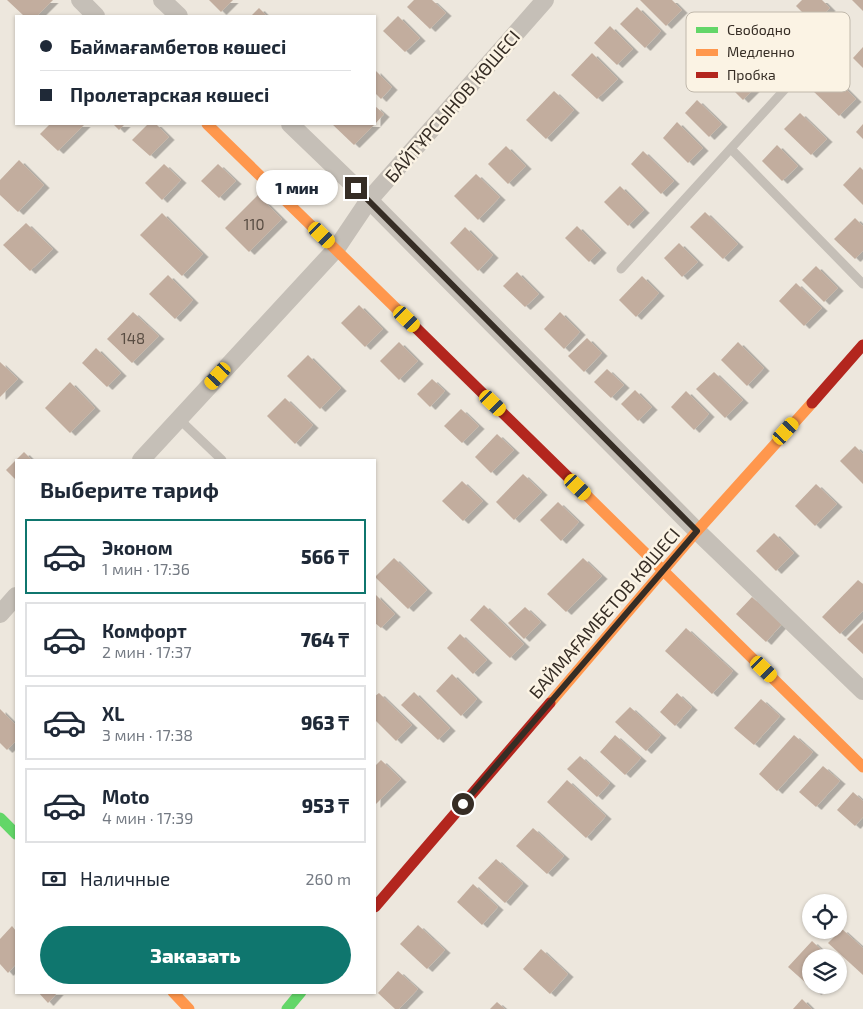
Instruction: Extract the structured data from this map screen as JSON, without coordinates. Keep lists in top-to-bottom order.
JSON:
{
  "streets": {
    "street": ["БАЙТҰРСЫНОВ КӨШЕСІ", "БАЙМАҒАМБЕТОВ КӨШЕСІ"]
  },
  "house_numbers": ["110", "148"],
  "legend": ["Свободно", "Медленно", "Пробка"],
  "page": {
    "banner": ["Баймағамбетов көшесі", "Пролетарская көшесі"],
    "bubble": "1 мин",
    "heading": "Выберите тариф",
    "list": [
      {
        "name": "Эконом",
        "note": "1 мин · 17:36",
        "value": "566 ₸"
      },
      {
        "name": "Комфорт",
        "note": "2 мин · 17:37",
        "value": "764 ₸"
      },
      {
        "name": "XL",
        "note": "3 мин · 17:38",
        "value": "963 ₸"
      },
      {
        "name": "Moto",
        "note": "4 мин · 17:39",
        "value": "953 ₸"
      }
    ],
    "pay": ["Наличные", "260 m"],
    "buttons": "Заказать"
  }
}
